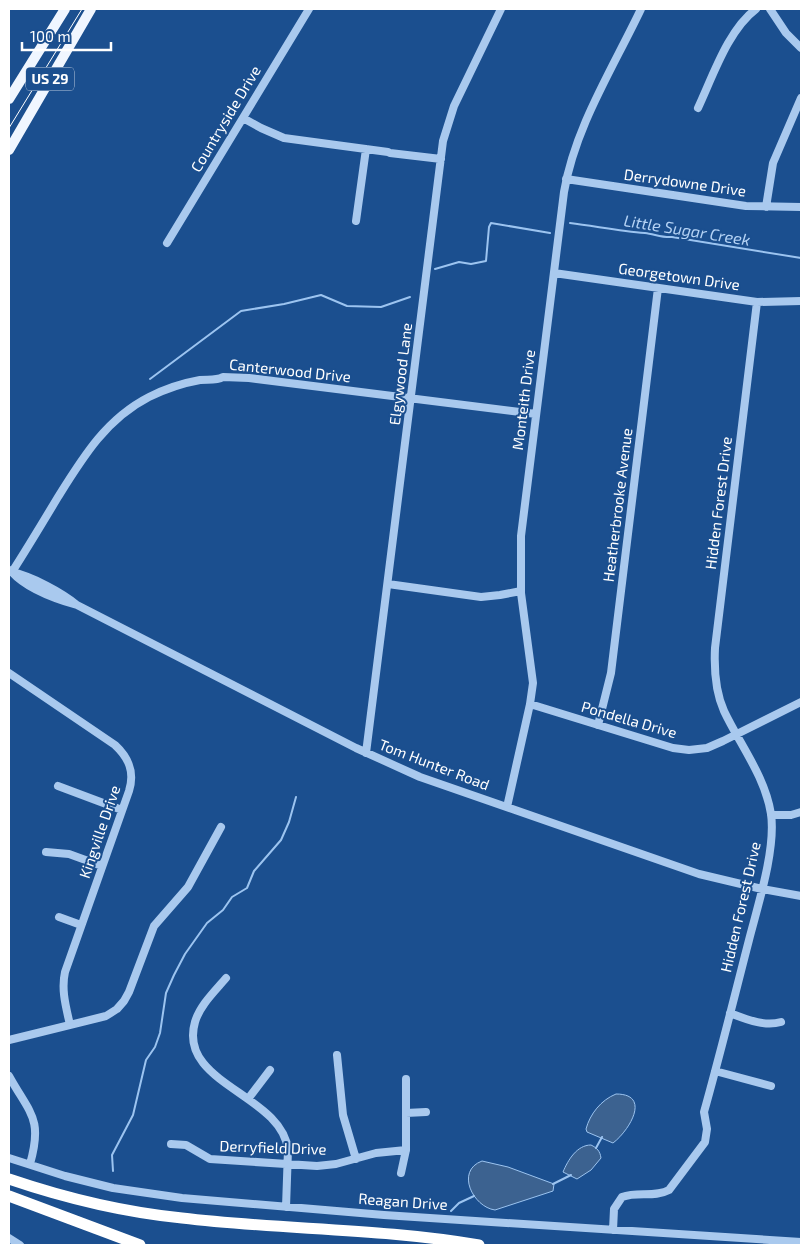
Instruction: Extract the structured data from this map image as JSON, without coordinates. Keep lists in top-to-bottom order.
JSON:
{
  "streets": {
    "main road": ["US 29"],
    "street": [
      "Countryside Drive",
      "Derrydowne Drive",
      "Georgetown Drive",
      "Canterwood Drive",
      "Elgywood Lane",
      "Monteith Drive",
      "Hidden Forest Drive",
      "Heatherbrooke Avenue",
      "Pondella Drive",
      "Tom Hunter Road",
      "Kingville Drive",
      "Derryfield Drive",
      "Reagan Drive"
    ]
  },
  "crossings": [
    ["Derrydowne Drive", "Monteith Drive"],
    ["Georgetown Drive", "Monteith Drive"],
    ["Georgetown Drive", "Hidden Forest Drive"],
    ["Georgetown Drive", "Heatherbrooke Avenue"],
    ["Canterwood Drive", "Elgywood Lane"],
    ["Canterwood Drive", "Monteith Drive"],
    ["Canterwood Drive", "Tom Hunter Road"],
    ["Elgywood Lane", "Tom Hunter Road"],
    ["Monteith Drive", "Pondella Drive"],
    ["Monteith Drive", "Tom Hunter Road"],
    ["Hidden Forest Drive", "Pondella Drive"],
    ["Hidden Forest Drive", "Tom Hunter Road"],
    ["Hidden Forest Drive", "Reagan Drive"],
    ["Heatherbrooke Avenue", "Pondella Drive"]
  ],
  "water": ["Little Sugar Creek"],
  "scale_bar": "100 m"
}
